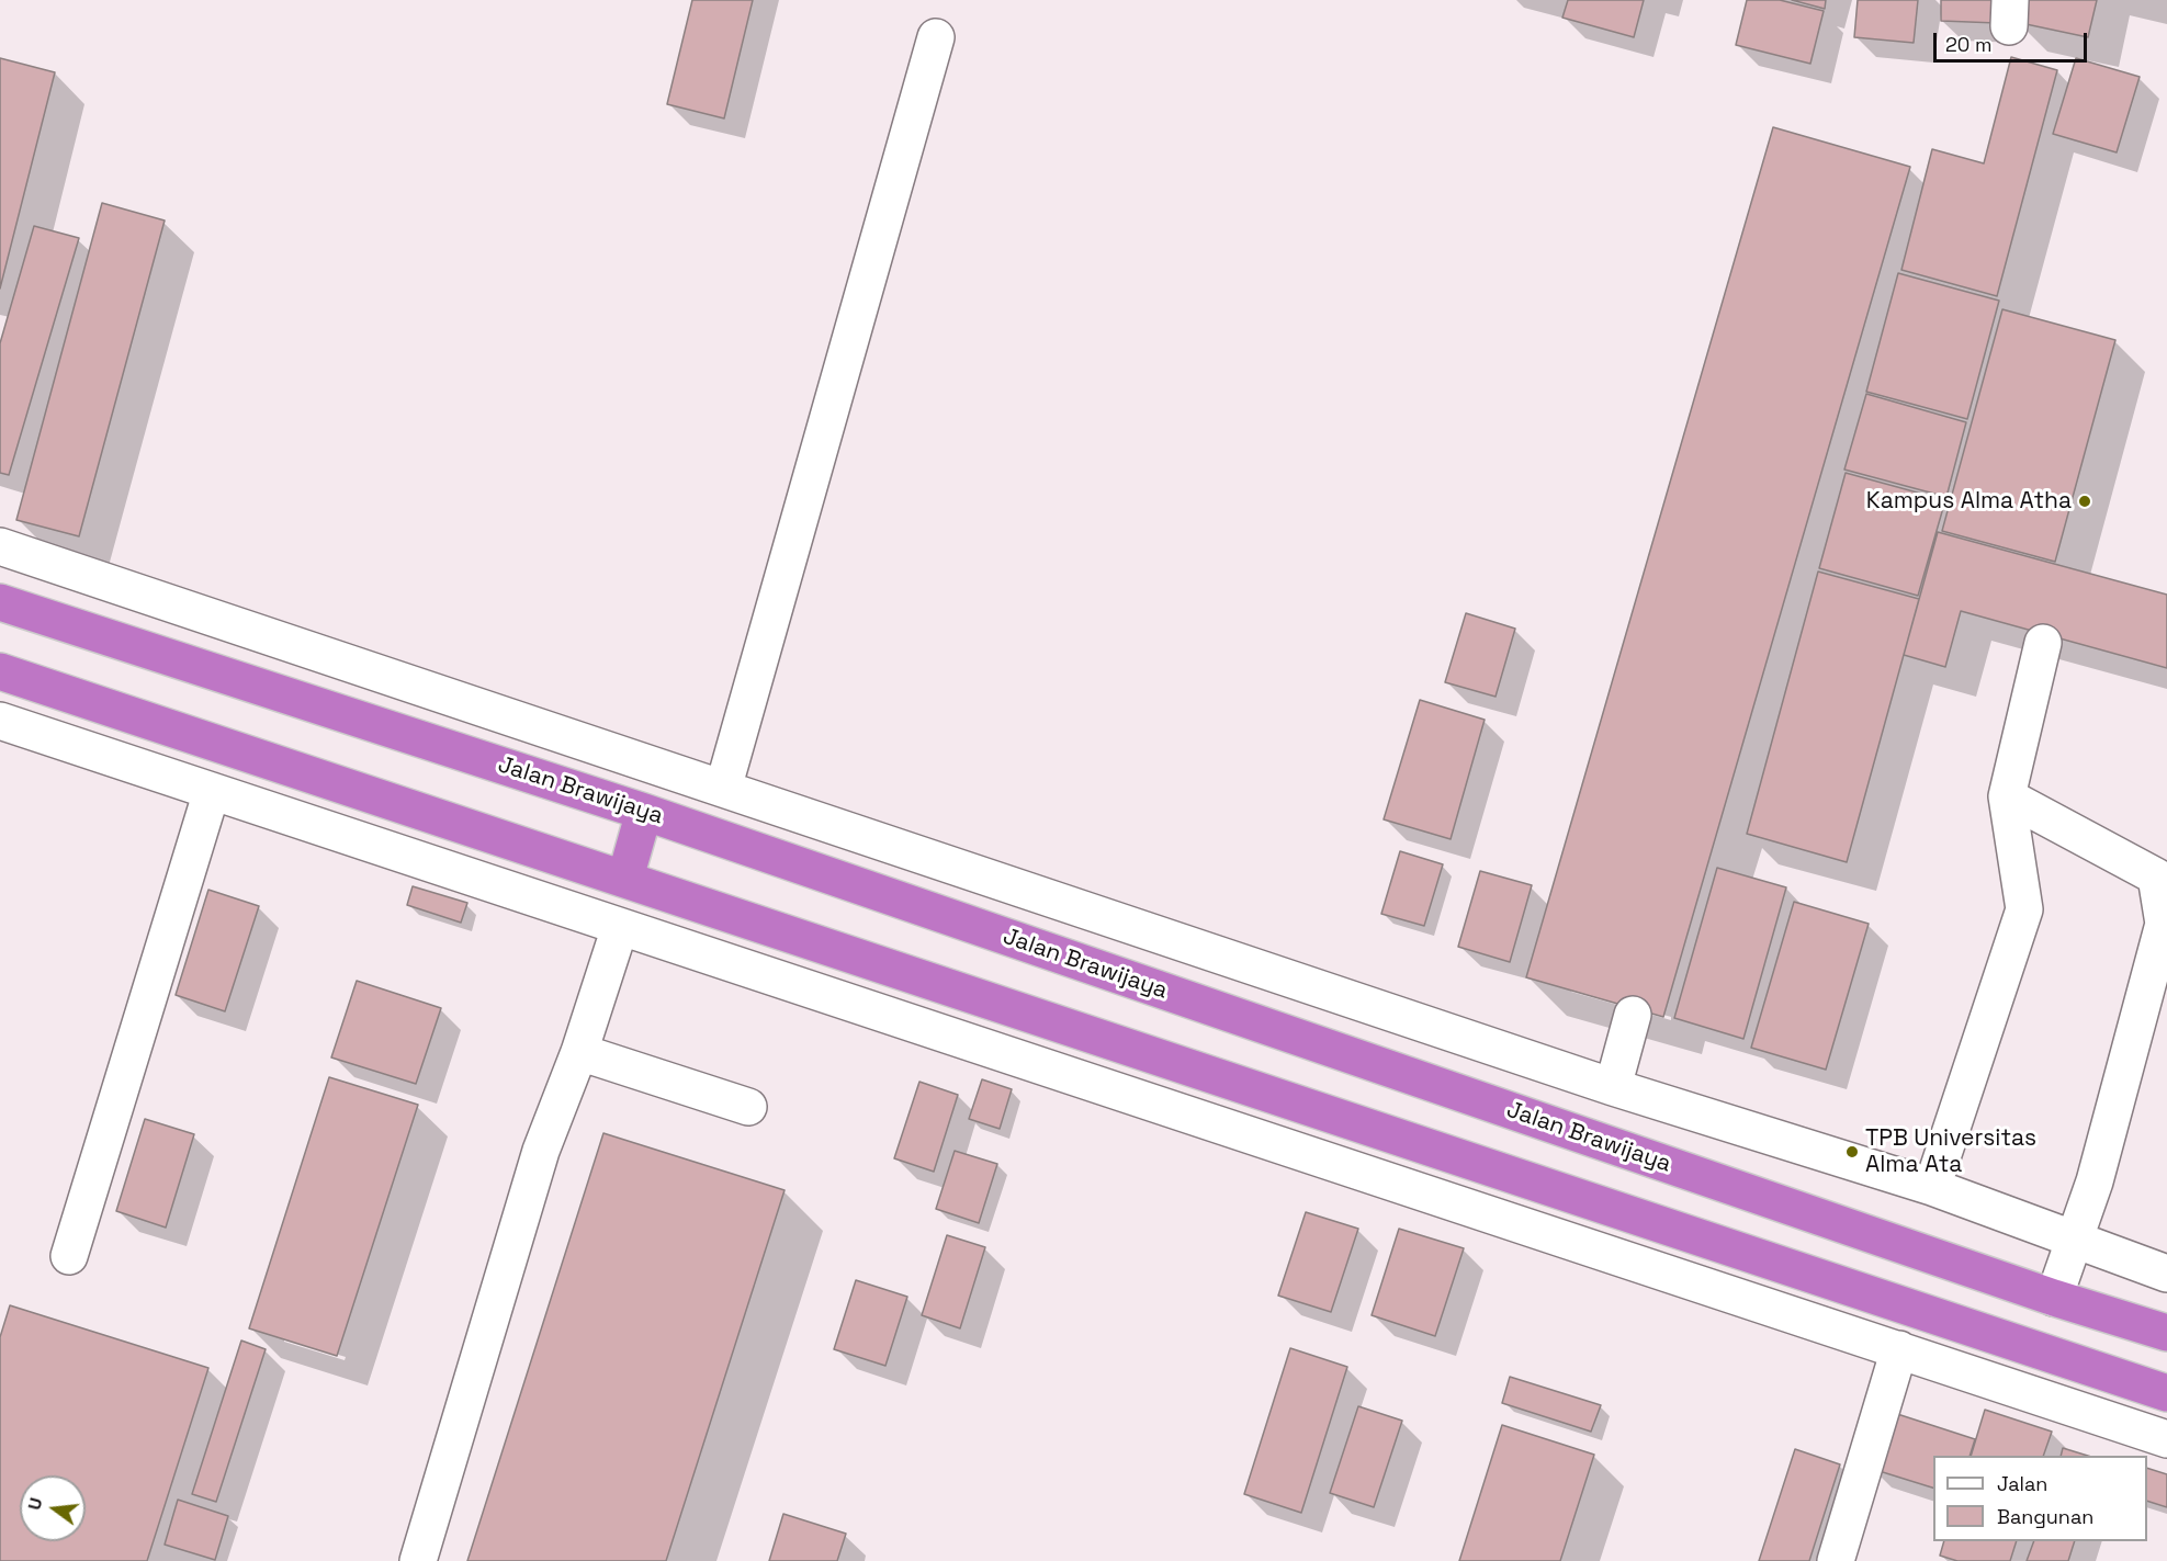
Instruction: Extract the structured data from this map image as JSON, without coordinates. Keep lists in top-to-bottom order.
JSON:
{
  "streets": {
    "highway": ["Jalan Brawijaya"]
  },
  "places": ["Kampus Alma Atha", "TPB Universitas Alma Ata"],
  "legend": ["Jalan", "Bangunan"],
  "scale_bar": "20 m",
  "north": "left"
}
